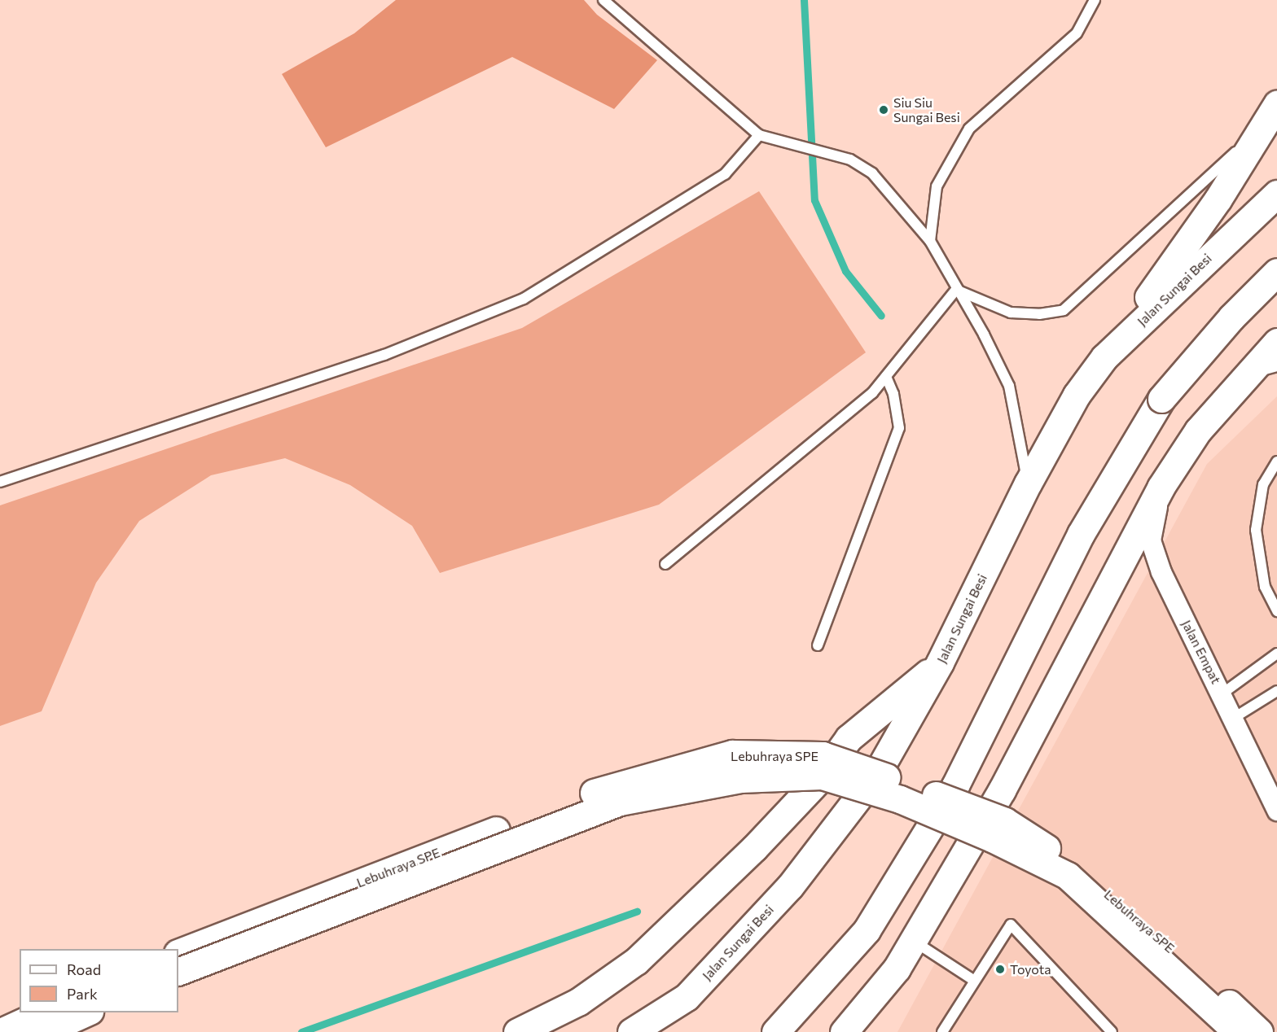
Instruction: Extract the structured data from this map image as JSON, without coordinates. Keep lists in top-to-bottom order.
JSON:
{
  "streets": {
    "main road": ["Jalan Sungai Besi", "Lebuhraya SPE"],
    "street": ["Jalan Empat"]
  },
  "places": ["Siu Siu Sungai Besi", "Toyota"],
  "legend": ["Road", "Park"]
}
